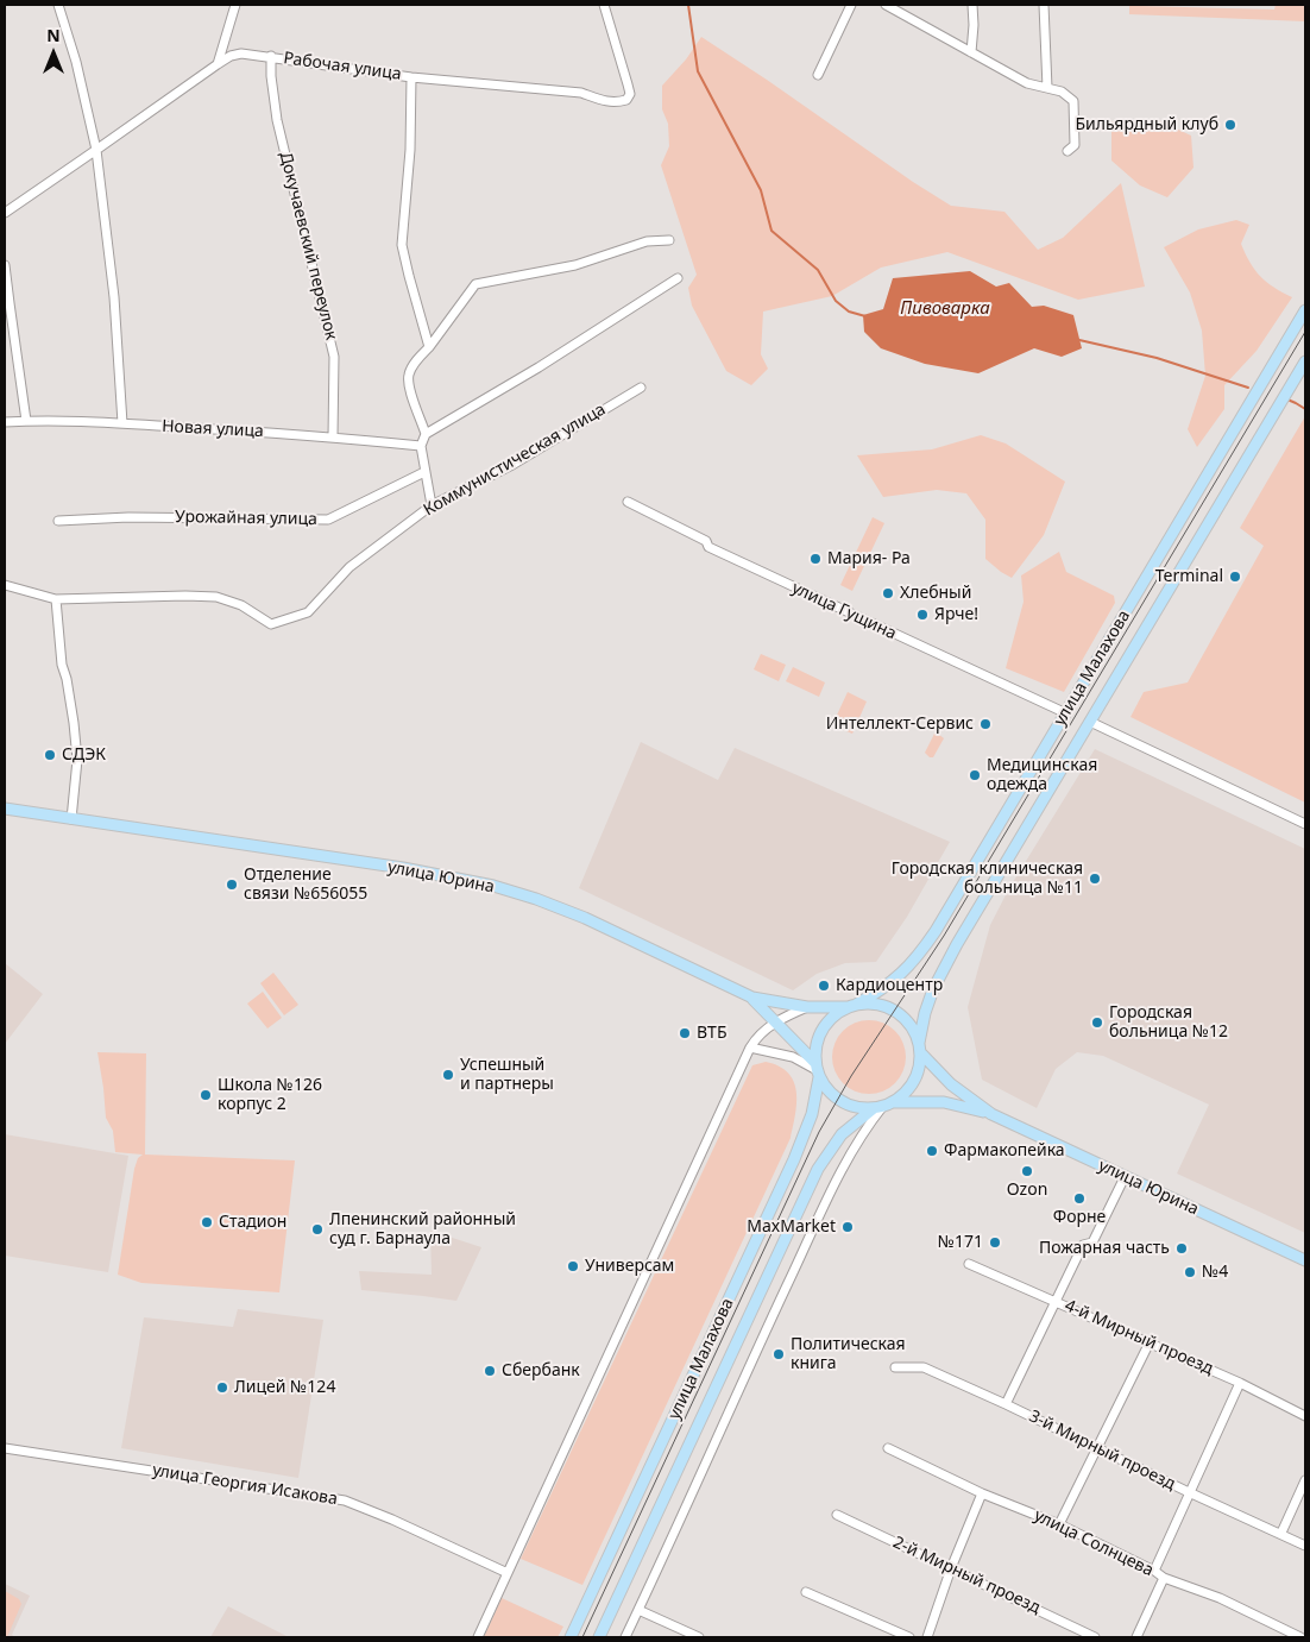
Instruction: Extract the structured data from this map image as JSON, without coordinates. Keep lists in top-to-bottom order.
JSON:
{
  "streets": {
    "main road": ["улица Малахова", "улица Юрина"],
    "street": [
      "Рабочая улица",
      "Докучаевский переулок",
      "Новая улица",
      "Коммунистическая улица",
      "Урожайная улица",
      "улица Гущина",
      "4-й Мирный проезд",
      "3-й Мирный проезд",
      "улица Георгия Исакова",
      "улица Солнцева",
      "2-й Мирный проезд"
    ]
  },
  "crossings": [
    ["Рабочая улица", "Докучаевский переулок"],
    ["Докучаевский переулок", "Новая улица"],
    ["улица Гущина", "улица Малахова"],
    ["улица Малахова", "улица Юрина"]
  ],
  "water": ["Пивоварка"],
  "places": [
    "Бильярдный клуб",
    "Мария- Ра",
    "Terminal",
    "Хлебный",
    "Ярче!",
    "Интеллект-Сервис",
    "СДЭК",
    "Медицинская одежда",
    "Городская клиническая больница №11",
    "Отделение связи №656055",
    "Кардиоцентр",
    "Городская больница №12",
    "ВТБ",
    "Успешный и партнеры",
    "Школа №126 корпус 2",
    "Фармакопейка",
    "Ozon",
    "Форне",
    "Стадион",
    "MaxMarket",
    "Лпенинский районный суд г. Барнаула",
    "№171",
    "Пожарная часть",
    "Универсам",
    "№4",
    "Политическая книга",
    "Сбербанк",
    "Лицей №124"
  ],
  "north": "top"
}
